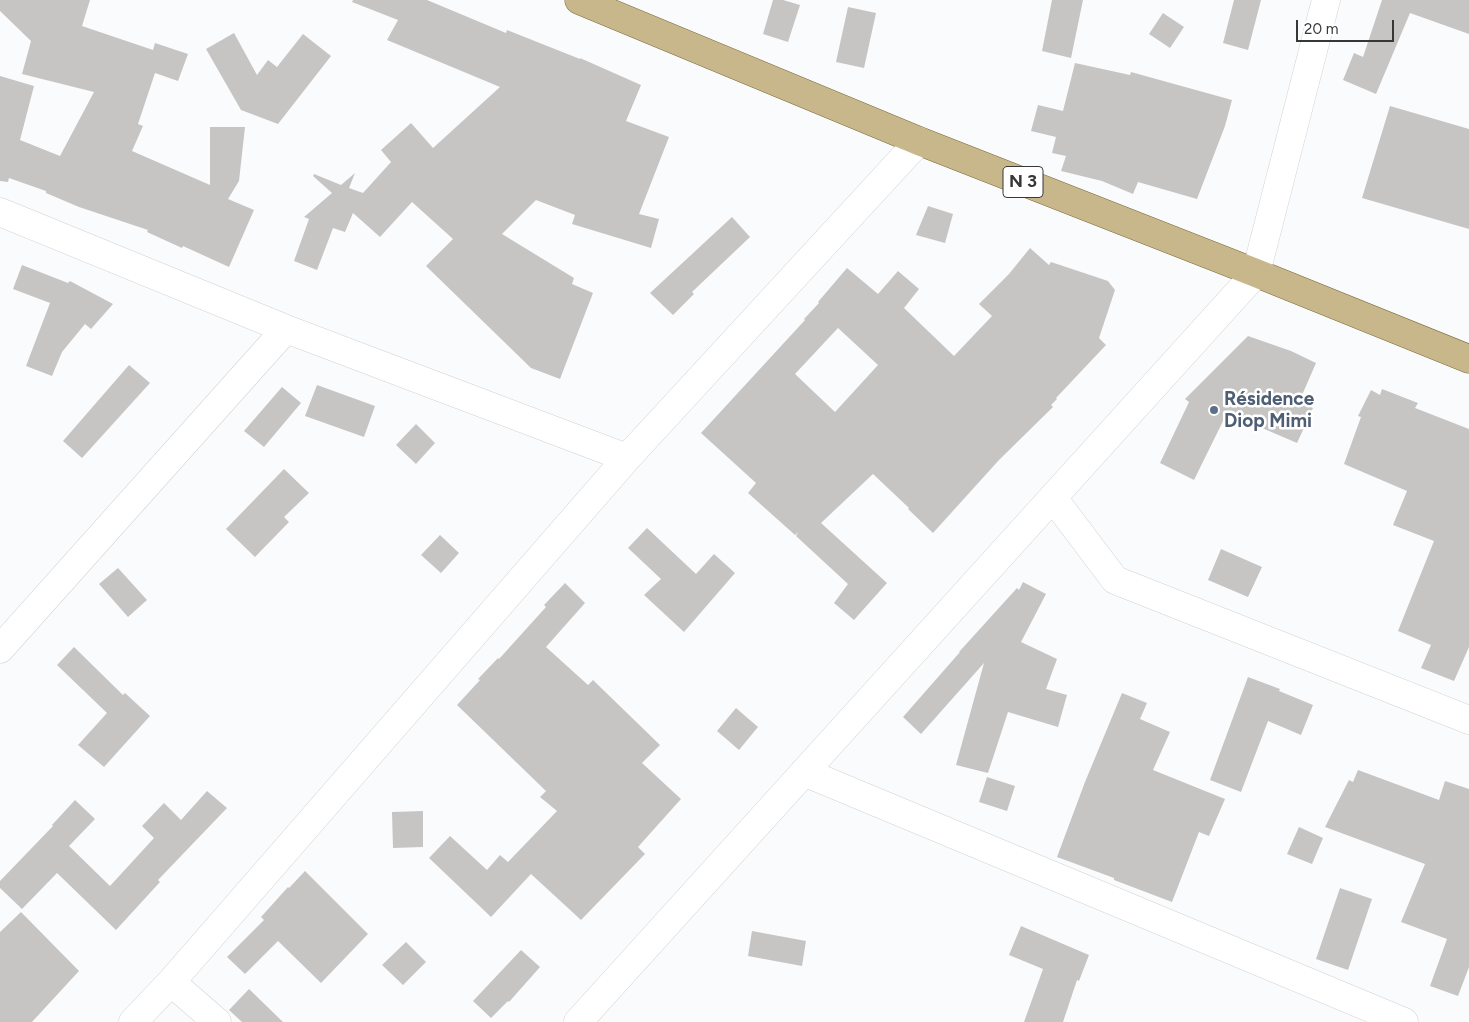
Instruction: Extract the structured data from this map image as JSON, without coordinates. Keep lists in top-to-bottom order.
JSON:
{
  "streets": {
    "main road": ["N 3"]
  },
  "places": ["Résidence Diop Mimi"],
  "scale_bar": "20 m"
}
